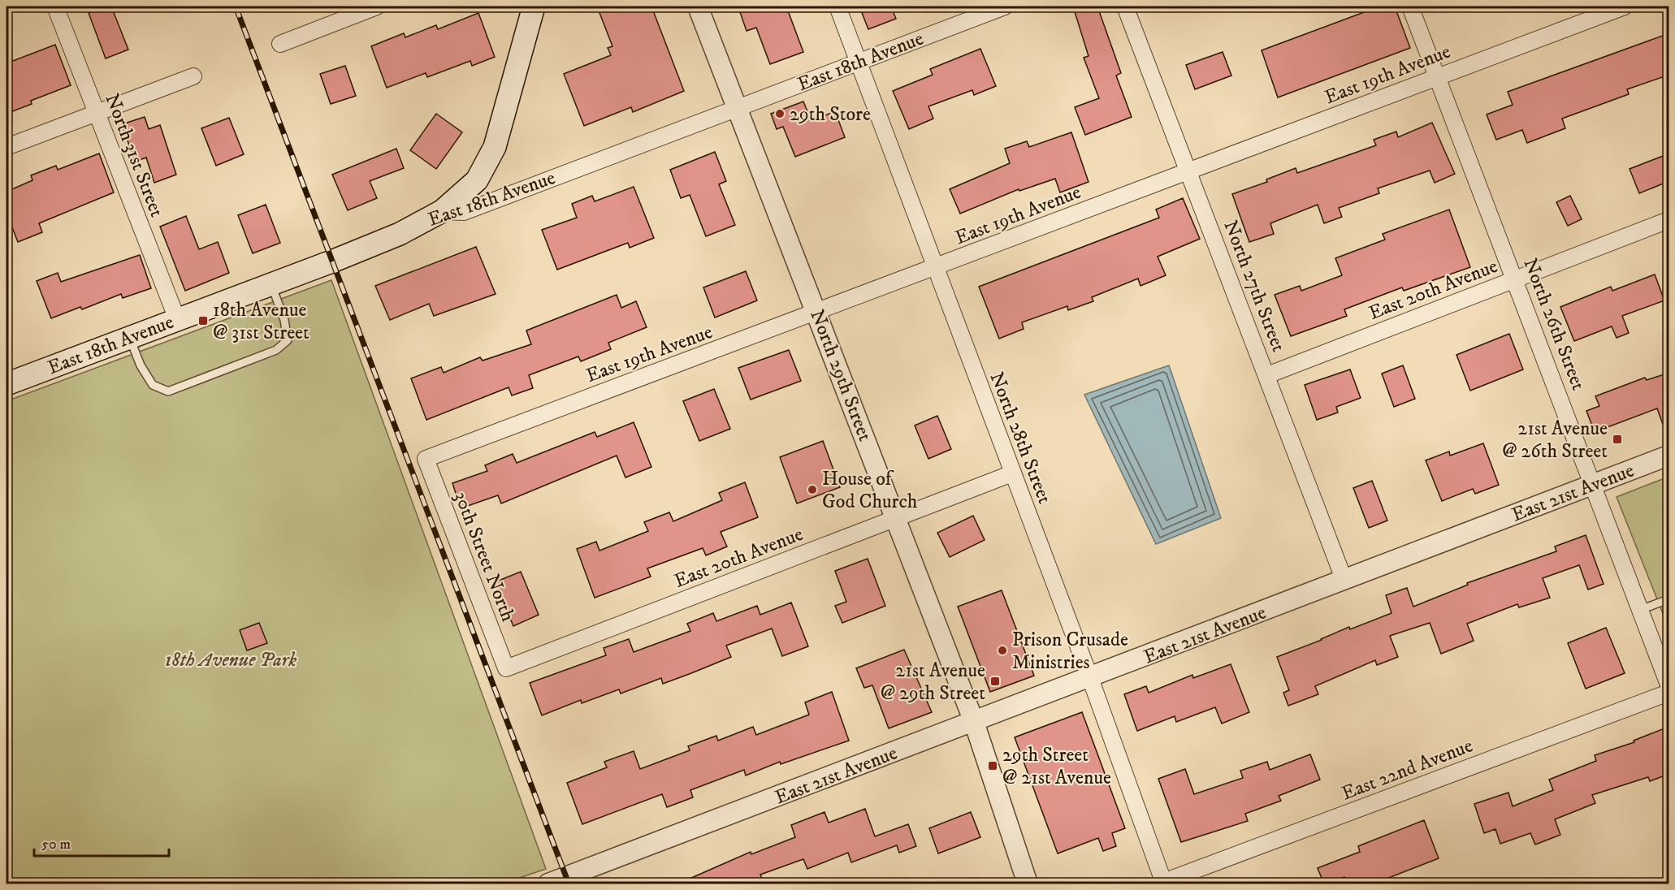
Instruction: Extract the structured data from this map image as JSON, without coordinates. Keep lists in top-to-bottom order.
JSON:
{
  "streets": {
    "main road": ["East 18th Avenue"],
    "street": [
      "East 19th Avenue",
      "North 31st Street",
      "North 27th Street",
      "East 20th Avenue",
      "North 26th Street",
      "North 29th Street",
      "North 28th Street",
      "East 21st Avenue",
      "30th Street North",
      "East 22nd Avenue"
    ]
  },
  "crossings": [
    ["East 18th Avenue", "North 31st Street"],
    ["East 18th Avenue", "North 29th Street"],
    ["East 18th Avenue", "North 28th Street"],
    ["East 19th Avenue", "North 27th Street"],
    ["East 19th Avenue", "North 26th Street"],
    ["East 19th Avenue", "North 29th Street"],
    ["East 19th Avenue", "North 28th Street"],
    ["East 19th Avenue", "30th Street North"],
    ["North 27th Street", "East 20th Avenue"],
    ["North 27th Street", "East 21st Avenue"],
    ["East 20th Avenue", "North 26th Street"],
    ["East 20th Avenue", "North 29th Street"],
    ["East 20th Avenue", "North 28th Street"],
    ["East 20th Avenue", "30th Street North"],
    ["North 26th Street", "East 21st Avenue"],
    ["North 29th Street", "East 21st Avenue"],
    ["North 28th Street", "East 21st Avenue"],
    ["North 28th Street", "East 22nd Avenue"]
  ],
  "parks": ["18th Avenue Park"],
  "places": {
    "other": ["29th Store", "House of God Church", "Prison Crusade Ministries"],
    "transit": [
      "18th Avenue @ 31st Street",
      "21st Avenue @ 26th Street",
      "21st Avenue @ 29th Street",
      "29th Street @ 21st Avenue"
    ]
  },
  "scale_bar": "50 m"
}
